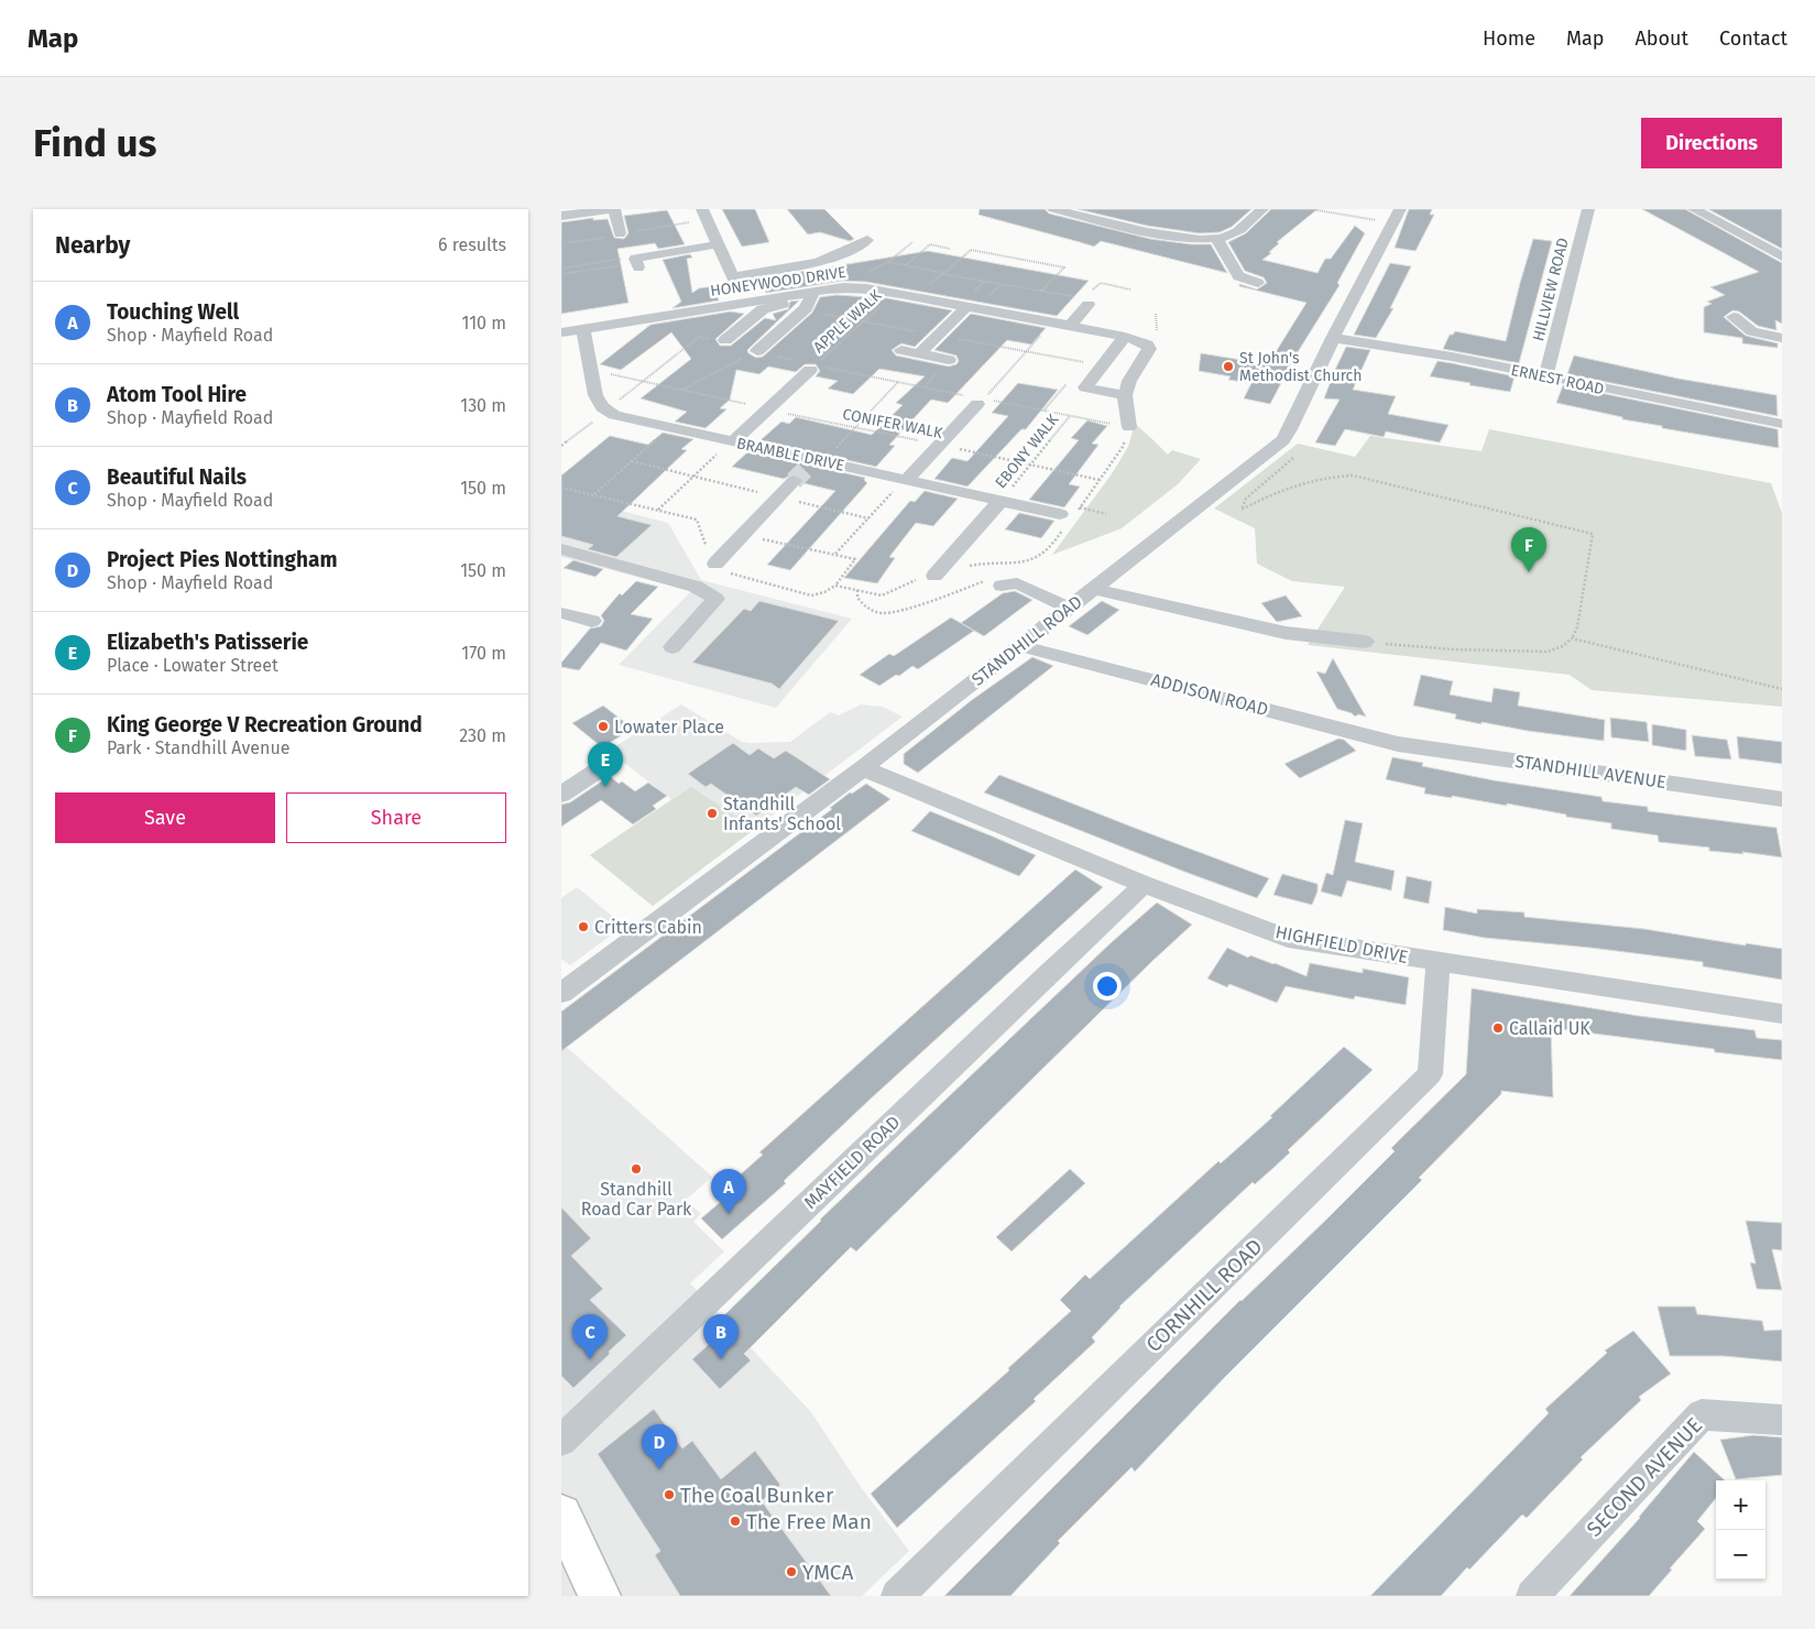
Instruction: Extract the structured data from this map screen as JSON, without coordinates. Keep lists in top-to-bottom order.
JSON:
{
  "streets": {
    "street": [
      "HONEYWOOD DRIVE",
      "HILLVIEW ROAD",
      "ERNEST ROAD",
      "BRAMBLE DRIVE",
      "STANDHILL ROAD",
      "ADDISON ROAD",
      "STANDHILL AVENUE",
      "HIGHFIELD DRIVE",
      "MAYFIELD ROAD",
      "CORNHILL ROAD",
      "SECOND AVENUE"
    ],
    "path": ["APPLE WALK", "CONIFER WALK", "EBONY WALK"]
  },
  "crossings": [
    ["HONEYWOOD DRIVE", "APPLE WALK"],
    ["HILLVIEW ROAD", "ERNEST ROAD"],
    ["ERNEST ROAD", "STANDHILL ROAD"],
    ["CONIFER WALK", "EBONY WALK"],
    ["EBONY WALK", "BRAMBLE DRIVE"],
    ["STANDHILL ROAD", "ADDISON ROAD"],
    ["STANDHILL ROAD", "HIGHFIELD DRIVE"],
    ["ADDISON ROAD", "STANDHILL AVENUE"],
    ["HIGHFIELD DRIVE", "MAYFIELD ROAD"],
    ["HIGHFIELD DRIVE", "CORNHILL ROAD"]
  ],
  "places": [
    "St John's Methodist Church",
    "Lowater Place",
    "Standhill Infants' School",
    "Critters Cabin",
    "Callaid UK",
    "Standhill Road Car Park",
    "The Coal Bunker",
    "The Free Man",
    "YMCA"
  ],
  "page": {
    "header": "Map",
    "nav": [
      "Home",
      "Map",
      "About",
      "Contact"
    ],
    "buttons": [
      "Directions",
      ["Save", "Share"]
    ],
    "title": "Find us",
    "heading": ["Nearby", "6 results"],
    "list": [
      {
        "mark": "A",
        "name": "Touching Well",
        "note": "Shop · Mayfield Road",
        "value": "110 m"
      },
      {
        "mark": "B",
        "name": "Atom Tool Hire",
        "note": "Shop · Mayfield Road",
        "value": "130 m"
      },
      {
        "mark": "C",
        "name": "Beautiful Nails",
        "note": "Shop · Mayfield Road",
        "value": "150 m"
      },
      {
        "mark": "D",
        "name": "Project Pies Nottingham",
        "note": "Shop · Mayfield Road",
        "value": "150 m"
      },
      {
        "mark": "E",
        "name": "Elizabeth's Patisserie",
        "note": "Place · Lowater Street",
        "value": "170 m"
      },
      {
        "mark": "F",
        "name": "King George V Recreation Ground",
        "note": "Park · Standhill Avenue",
        "value": "230 m"
      }
    ],
    "pins": [
      "F",
      "E",
      "A",
      "B",
      "C",
      "D"
    ],
    "map_buttons": ["+", "−"]
  }
}
